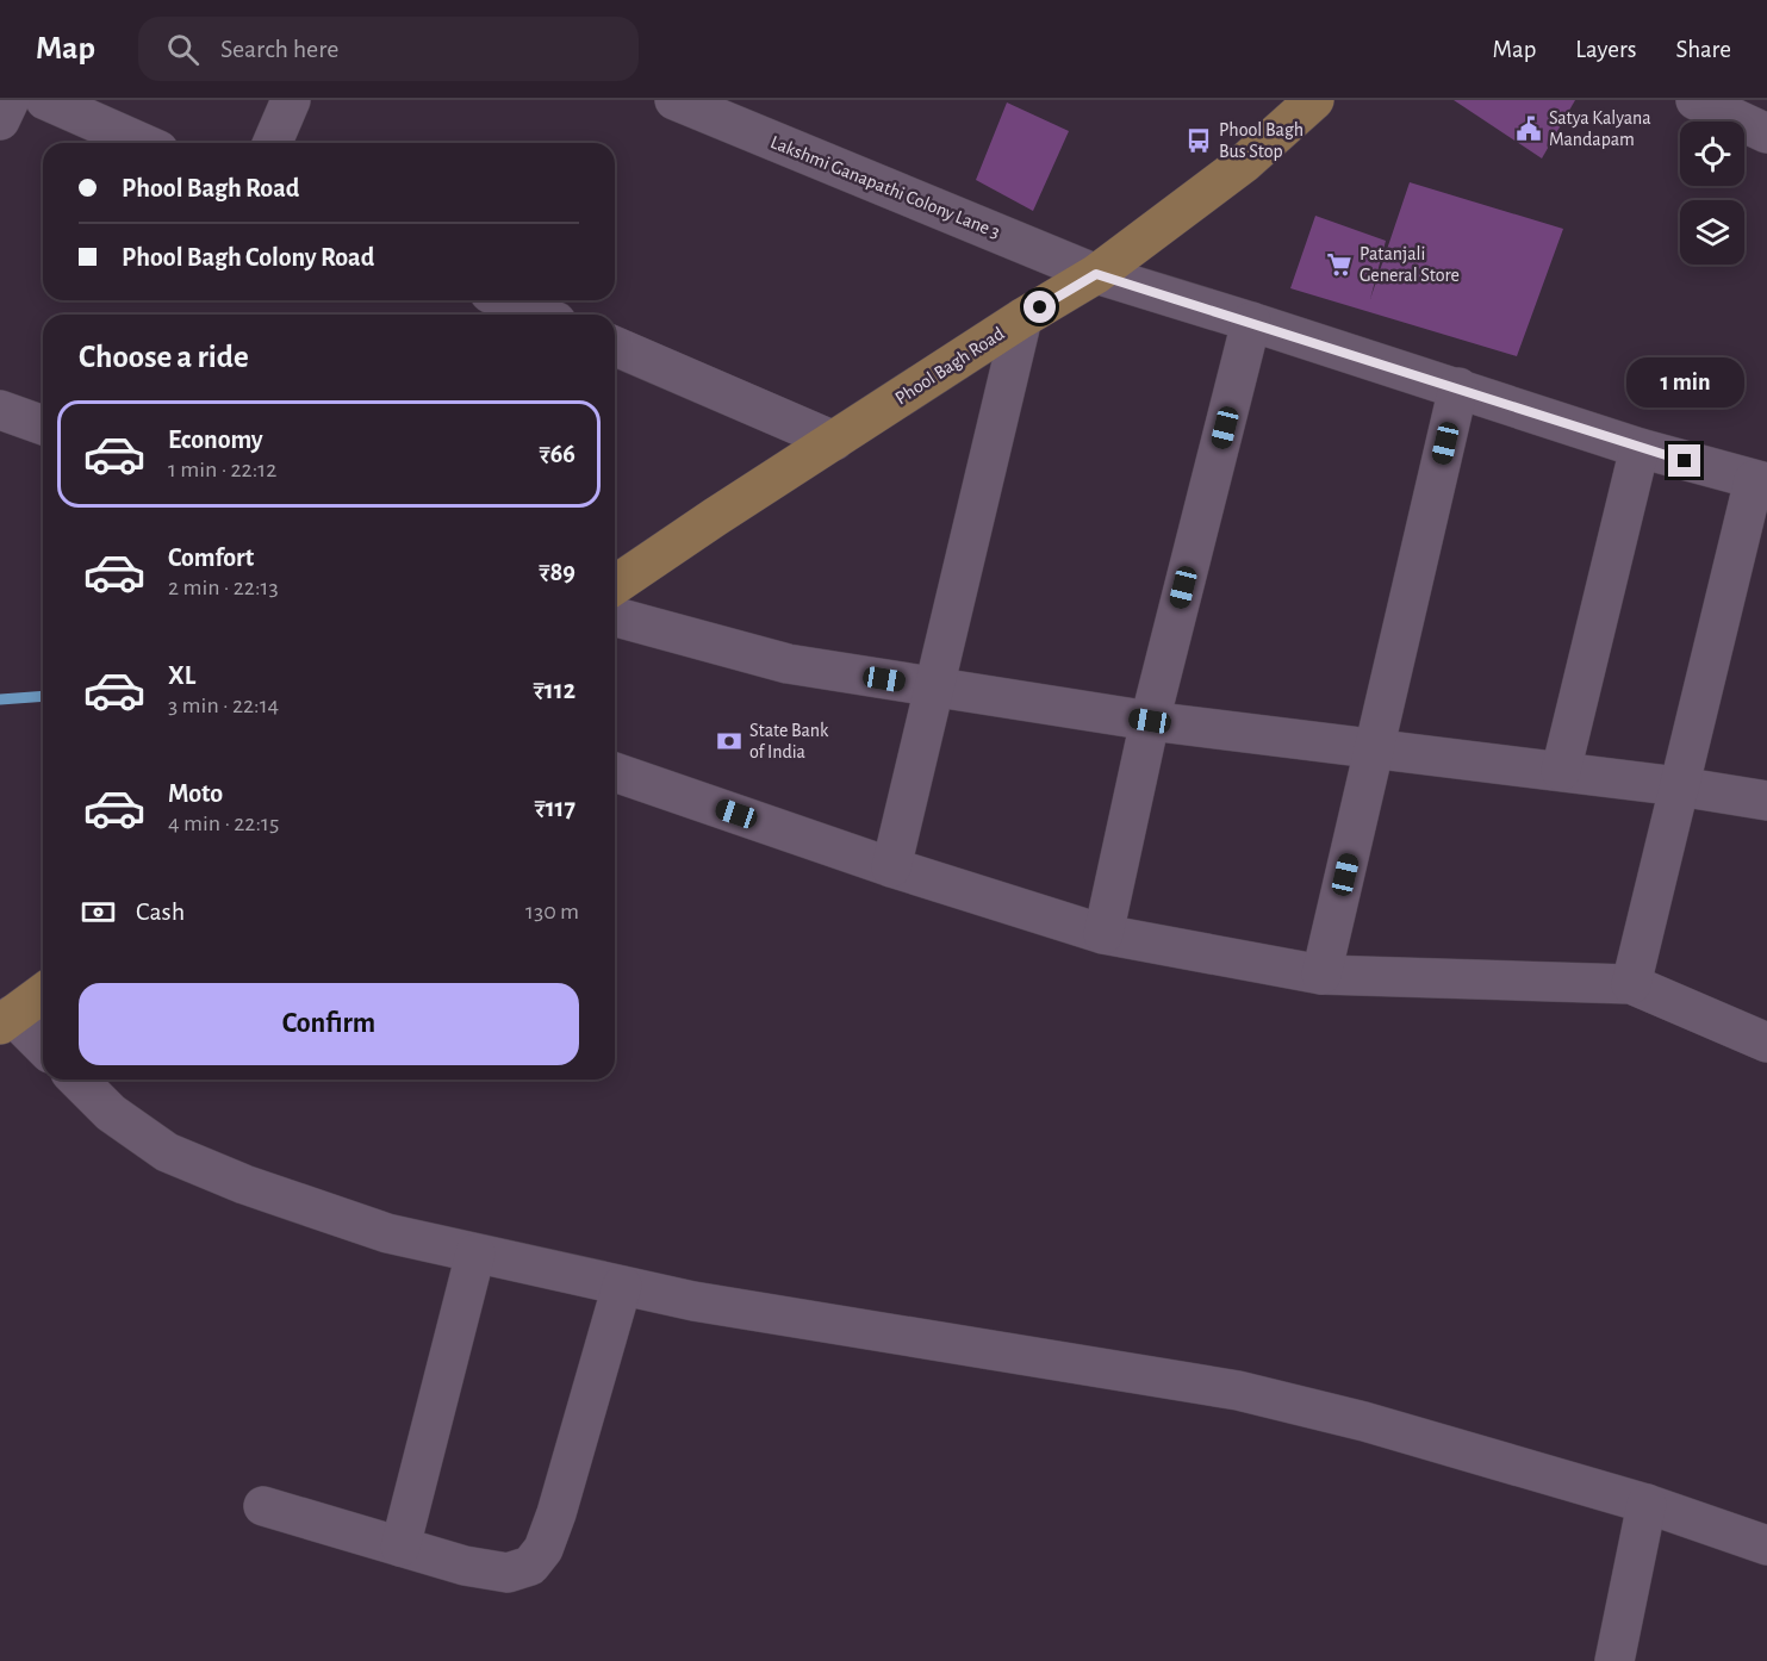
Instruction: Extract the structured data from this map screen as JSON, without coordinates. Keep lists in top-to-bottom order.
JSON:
{
  "streets": {
    "main road": ["Phool Bagh Road"],
    "street": ["Lakshmi Ganapathi Colony Lane 3"]
  },
  "crossings": [
    ["Lakshmi Ganapathi Colony Lane 3", "Phool Bagh Road"]
  ],
  "places": {
    "public building": ["Satya Kalyana Mandapam"],
    "bus stop": ["Phool Bagh Bus Stop"],
    "supermarket": ["Patanjali General Store"],
    "bank": ["State Bank of India"]
  },
  "page": {
    "header": "Map",
    "search": "Search here",
    "nav": ["Map", "Layers", "Share"],
    "banner": ["Phool Bagh Road", "Phool Bagh Colony Road"],
    "heading": "Choose a ride",
    "bubble": "1 min",
    "list": [
      {
        "name": "Economy",
        "note": "1 min · 22:12",
        "value": "₹66"
      },
      {
        "name": "Comfort",
        "note": "2 min · 22:13",
        "value": "₹89"
      },
      {
        "name": "XL",
        "note": "3 min · 22:14",
        "value": "₹112"
      },
      {
        "name": "Moto",
        "note": "4 min · 22:15",
        "value": "₹117"
      }
    ],
    "pay": ["Cash", "130 m"],
    "buttons": "Confirm"
  }
}
